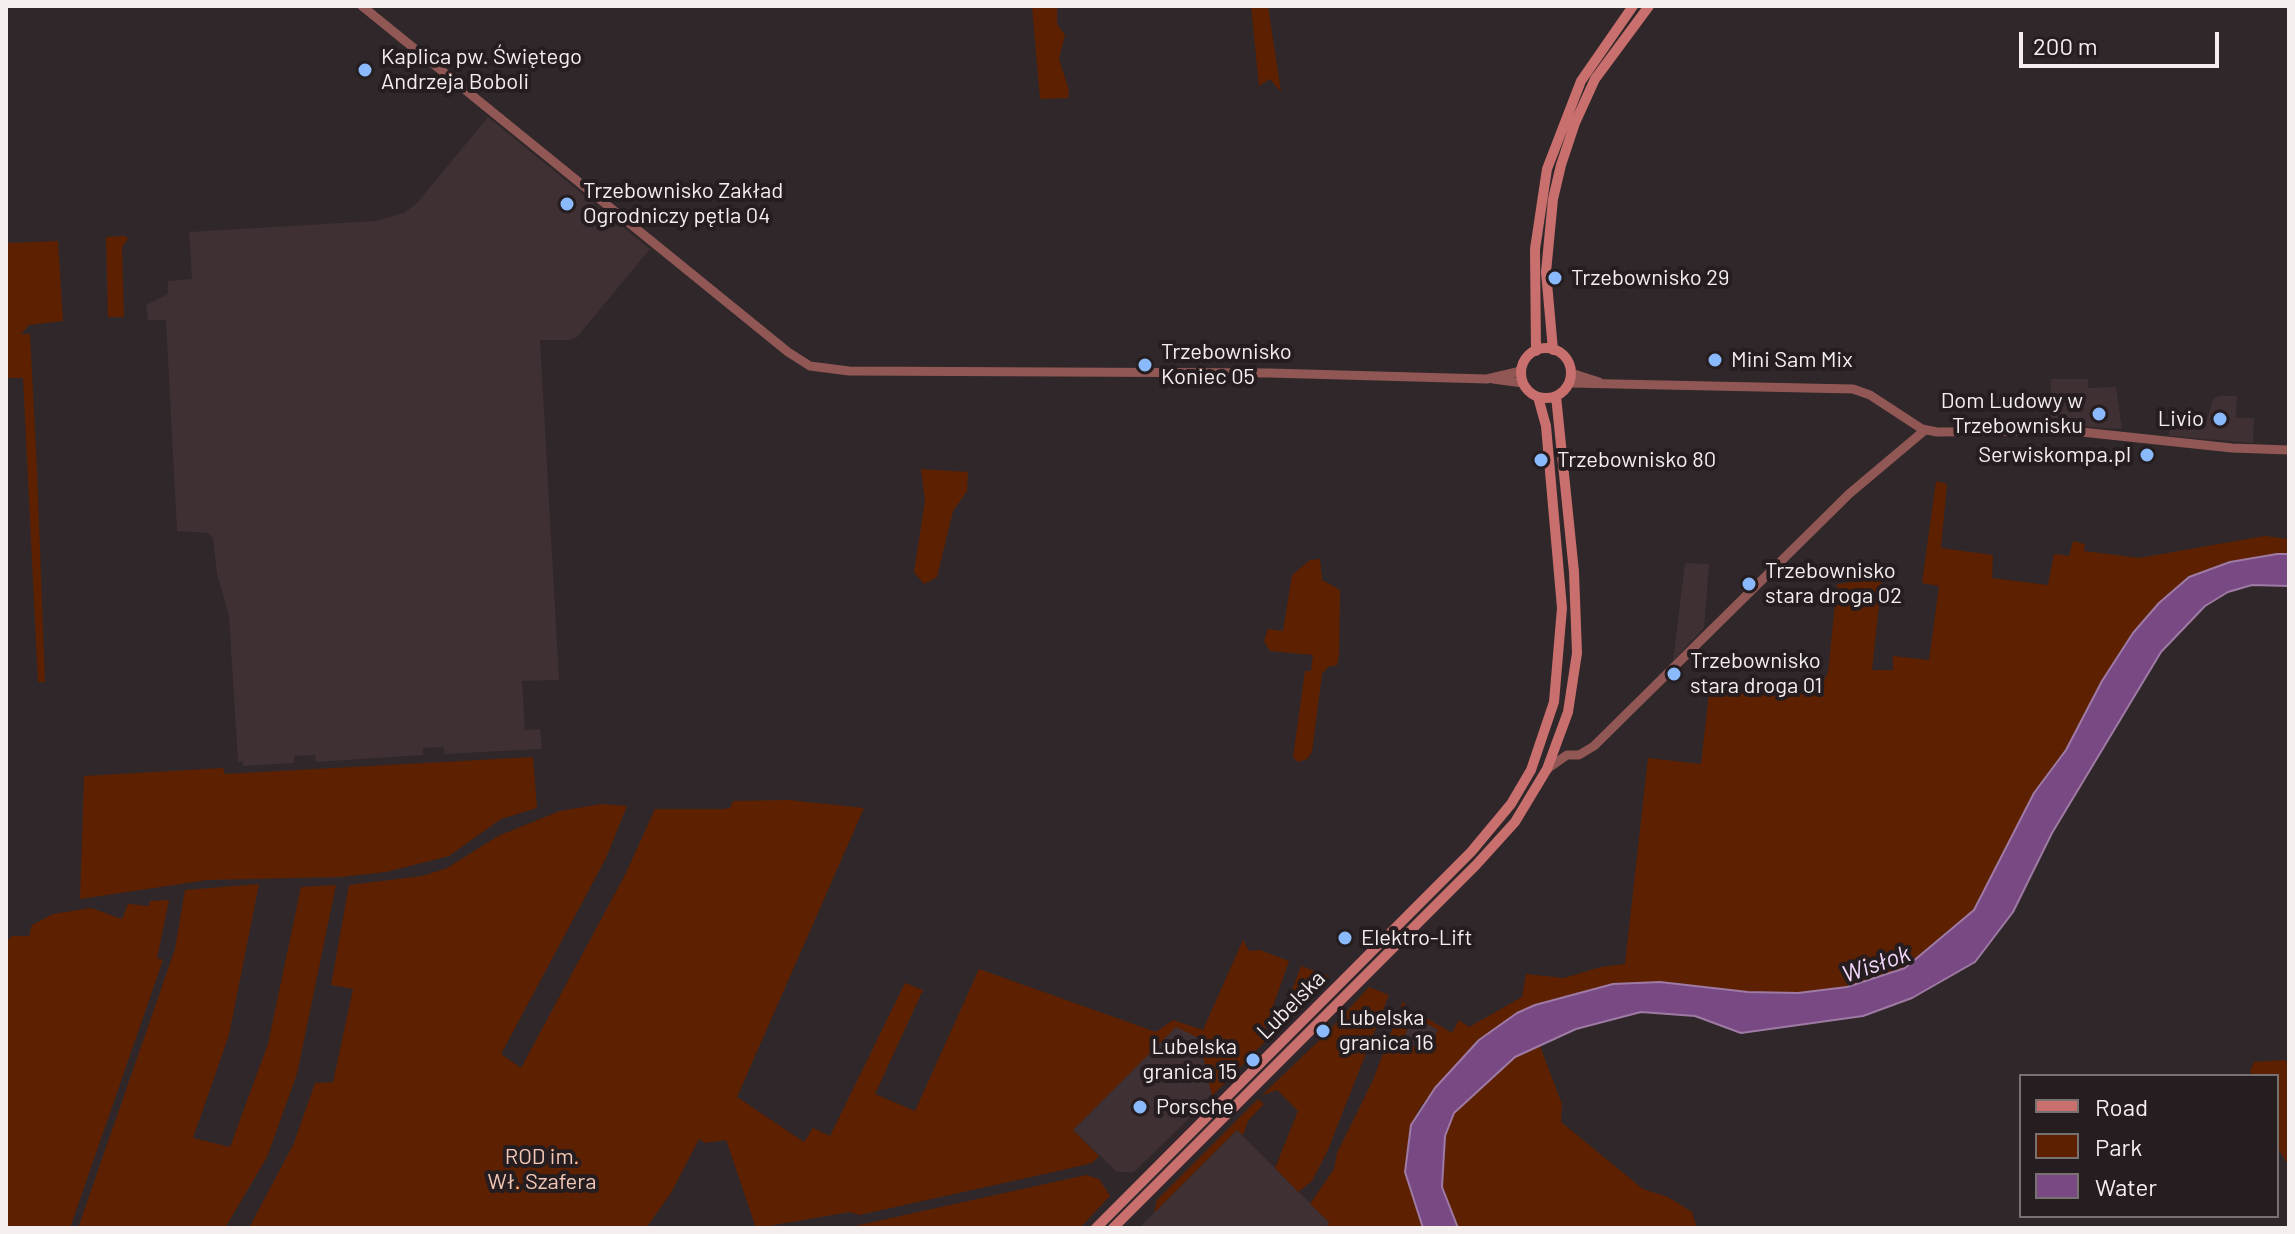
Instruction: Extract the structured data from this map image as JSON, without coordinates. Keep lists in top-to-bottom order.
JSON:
{
  "streets": {
    "main road": ["Lubelska"]
  },
  "water": ["Wisłok"],
  "parks": ["ROD im. Wł. Szafera"],
  "places": [
    "Kaplica pw. Świętego Andrzeja Boboli",
    "Trzebownisko Zakład Ogrodniczy pętla 04",
    "Trzebownisko 29",
    "Mini Sam Mix",
    "Trzebownisko Koniec 05",
    "Dom Ludowy w Trzebownisku",
    "Livio",
    "Serwiskompa.pl",
    "Trzebownisko 80",
    "Trzebownisko stara droga 02",
    "Trzebownisko stara droga 01",
    "Elektro-Lift",
    "Lubelska granica 16",
    "Lubelska granica 15",
    "Porsche"
  ],
  "legend": ["Road", "Park", "Water"],
  "scale_bar": "200 m"
}
